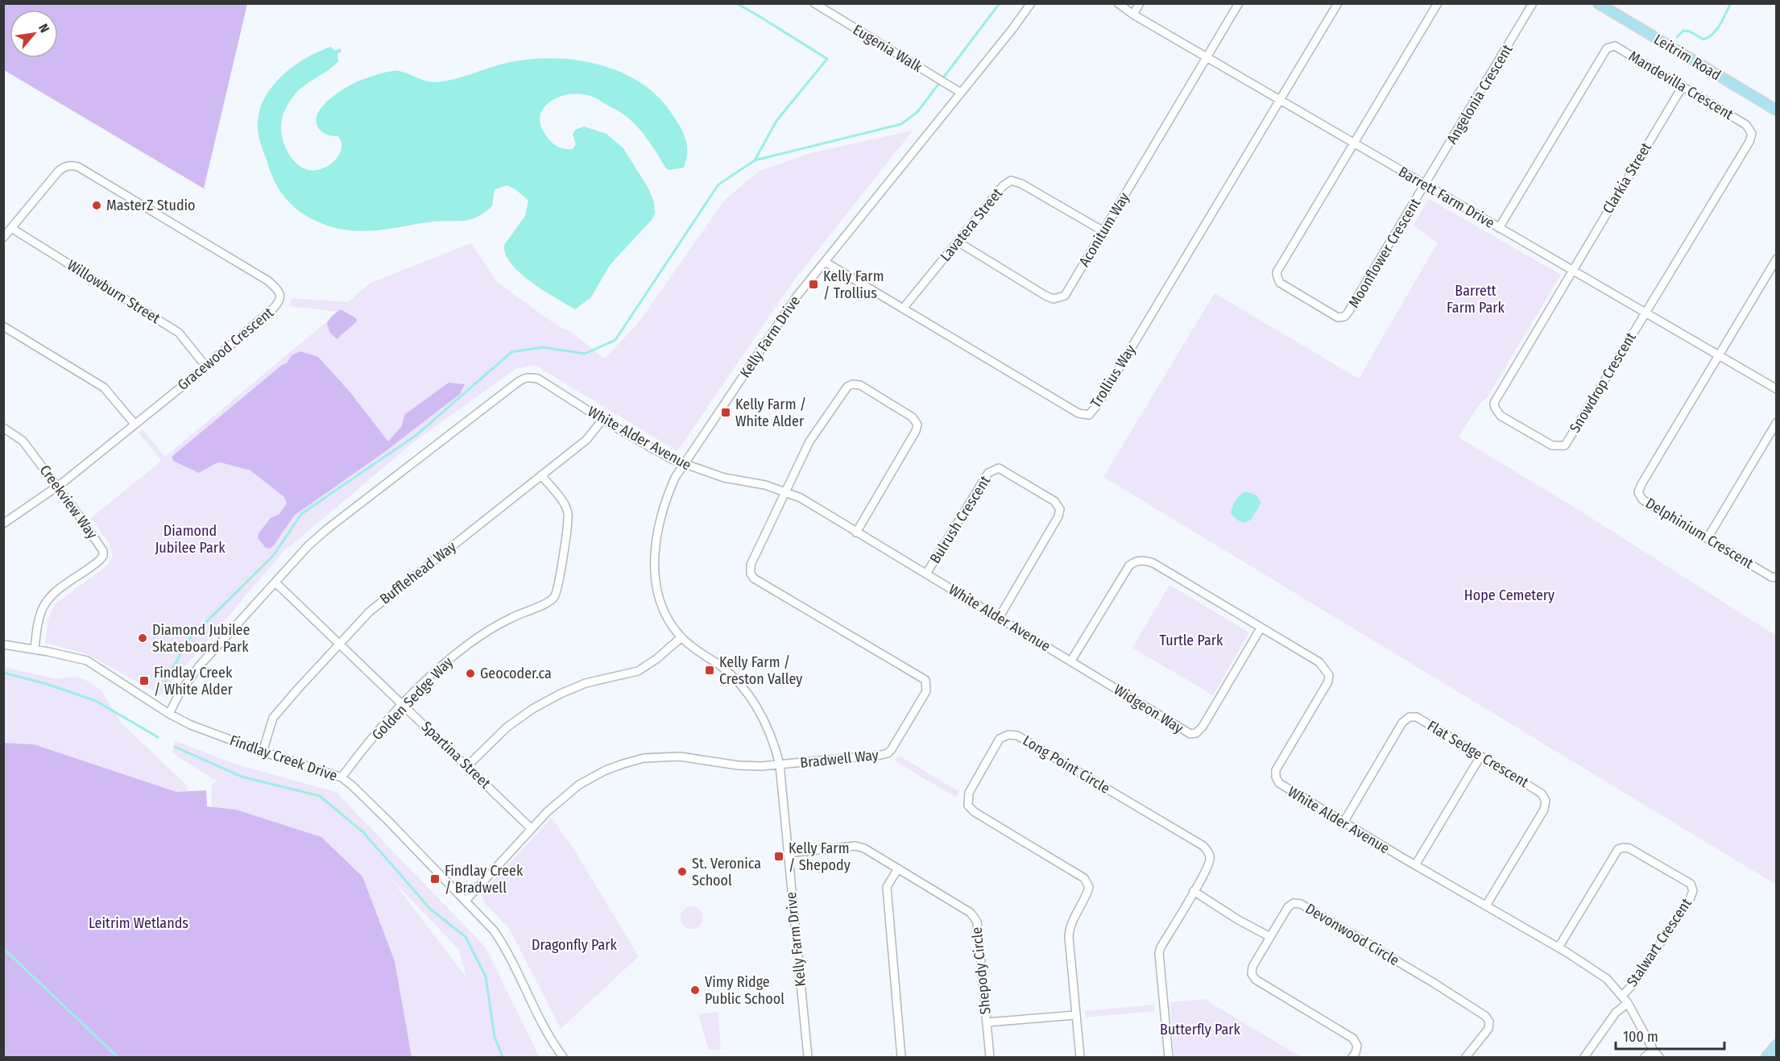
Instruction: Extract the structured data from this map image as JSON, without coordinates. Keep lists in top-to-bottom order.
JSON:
{
  "streets": {
    "main road": ["Leitrim Road"],
    "street": [
      "Eugenia Walk",
      "Mandevilla Crescent",
      "Angelonia Crescent",
      "Clarkia Street",
      "Barrett Farm Drive",
      "Lavatera Street",
      "Aconitum Way",
      "Moonflower Crescent",
      "Willowburn Street",
      "Kelly Farm Drive",
      "Gracewood Crescent",
      "Trollius Way",
      "Snowdrop Crescent",
      "White Alder Avenue",
      "Creekview Way",
      "Bulrush Crescent",
      "Delphinium Crescent",
      "Bufflehead Way",
      "Golden Sedge Way",
      "Widgeon Way",
      "Flat Sedge Crescent",
      "Spartina Street",
      "Findlay Creek Drive",
      "Bradwell Way",
      "Long Point Circle",
      "Devonwood Circle",
      "Stalwart Crescent",
      "Shepody Circle"
    ]
  },
  "crossings": [
    ["Eugenia Walk", "Kelly Farm Drive"],
    ["Mandevilla Crescent", "Clarkia Street"],
    ["Mandevilla Crescent", "Barrett Farm Drive"],
    ["Mandevilla Crescent", "Snowdrop Crescent"],
    ["Angelonia Crescent", "Barrett Farm Drive"],
    ["Angelonia Crescent", "Moonflower Crescent"],
    ["Clarkia Street", "Barrett Farm Drive"],
    ["Clarkia Street", "Snowdrop Crescent"],
    ["Barrett Farm Drive", "Aconitum Way"],
    ["Barrett Farm Drive", "Moonflower Crescent"],
    ["Barrett Farm Drive", "Trollius Way"],
    ["Barrett Farm Drive", "Snowdrop Crescent"],
    ["Barrett Farm Drive", "Delphinium Crescent"],
    ["Lavatera Street", "Aconitum Way"],
    ["Lavatera Street", "Trollius Way"],
    ["Willowburn Street", "Gracewood Crescent"],
    ["Kelly Farm Drive", "Trollius Way"],
    ["Kelly Farm Drive", "White Alder Avenue"],
    ["Kelly Farm Drive", "Bradwell Way"],
    ["Kelly Farm Drive", "Shepody Circle"],
    ["Gracewood Crescent", "Creekview Way"],
    ["White Alder Avenue", "Bulrush Crescent"],
    ["White Alder Avenue", "Bufflehead Way"],
    ["White Alder Avenue", "Widgeon Way"],
    ["White Alder Avenue", "Flat Sedge Crescent"],
    ["White Alder Avenue", "Spartina Street"],
    ["White Alder Avenue", "Findlay Creek Drive"],
    ["White Alder Avenue", "Bradwell Way"],
    ["White Alder Avenue", "Stalwart Crescent"],
    ["Creekview Way", "Findlay Creek Drive"],
    ["Bufflehead Way", "Golden Sedge Way"],
    ["Bufflehead Way", "Spartina Street"],
    ["Bufflehead Way", "Findlay Creek Drive"],
    ["Golden Sedge Way", "Spartina Street"],
    ["Golden Sedge Way", "Findlay Creek Drive"],
    ["Spartina Street", "Bradwell Way"],
    ["Findlay Creek Drive", "Bradwell Way"]
  ],
  "parks": [
    "Barrett Farm Park",
    "Diamond Jubilee Park",
    "Hope Cemetery",
    "Turtle Park",
    "Leitrim Wetlands",
    "Dragonfly Park",
    "Butterfly Park"
  ],
  "places": {
    "other": [
      "MasterZ Studio",
      "Diamond Jubilee Skateboard Park",
      "Geocoder.ca",
      "St. Veronica School",
      "Vimy Ridge Public School"
    ],
    "transit": [
      "Kelly Farm / Trollius",
      "Kelly Farm / White Alder",
      "Kelly Farm / Creston Valley",
      "Findlay Creek / White Alder",
      "Kelly Farm / Shepody",
      "Findlay Creek / Bradwell"
    ]
  },
  "scale_bar": "100 m",
  "north": "top right"
}
